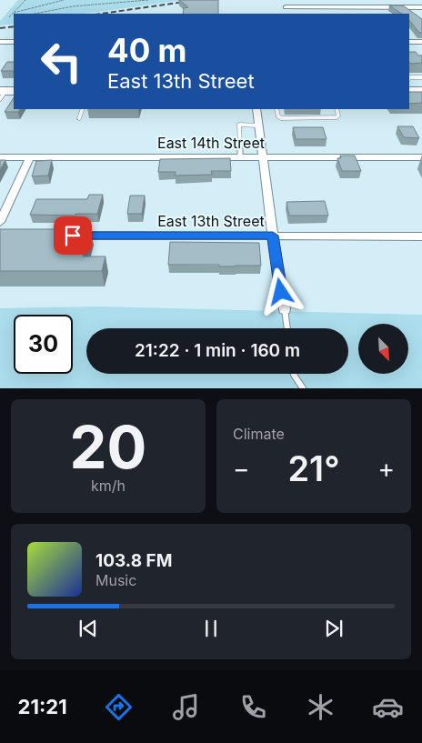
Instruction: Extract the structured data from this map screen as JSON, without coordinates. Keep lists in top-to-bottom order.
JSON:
{
  "streets": {
    "street": ["East 14th Street", "East 13th Street"]
  },
  "north": "bottom right",
  "page": {
    "turn": ["40 m", "East 13th Street"],
    "limit": "30",
    "trip": "21:22 · 1 min · 160 m",
    "tile": [
      ["20", "km/h"],
      "Climate"
    ],
    "heat": ["−", "21°", "+"],
    "song": ["103.8 FM", "Music"],
    "tabs": "21:21"
  }
}
